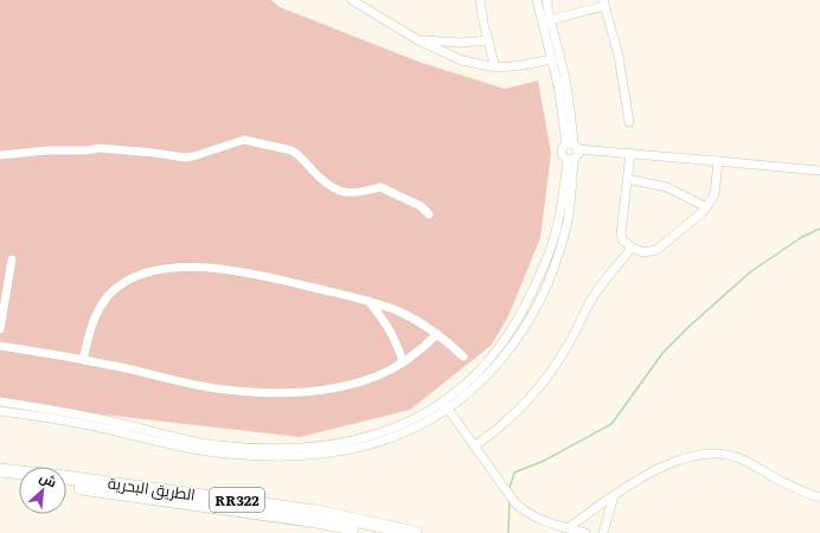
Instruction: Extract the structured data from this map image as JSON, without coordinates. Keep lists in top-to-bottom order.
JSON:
{
  "streets": {
    "main road": ["الطريق البحرية", "RR322"]
  },
  "north": "top right"
}
